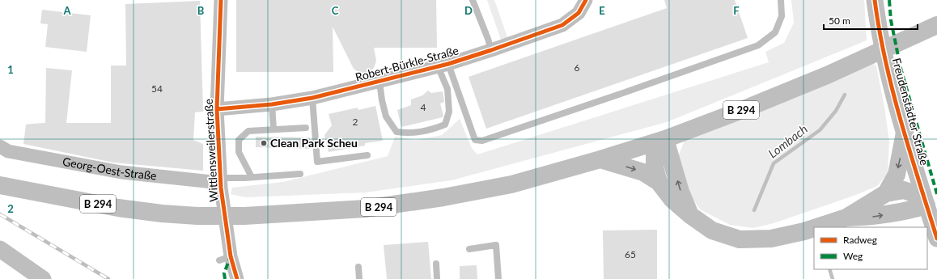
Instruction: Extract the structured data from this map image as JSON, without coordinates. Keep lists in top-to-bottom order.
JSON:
{
  "streets": {
    "main road": ["B 294"],
    "street": [
      "Robert-Bürkle-Straße",
      "Freudenstädter Straße",
      "Wittlensweilerstraße",
      "Georg-Oest-Straße"
    ]
  },
  "crossings": [
    ["Robert-Bürkle-Straße", "Wittlensweilerstraße"],
    ["Wittlensweilerstraße", "Georg-Oest-Straße"]
  ],
  "water": ["Lombach"],
  "places": ["Clean Park Scheu"],
  "house_numbers": [
    "6",
    "54",
    "4",
    "2",
    "65"
  ],
  "legend": ["Radweg", "Weg"],
  "scale_bar": "50 m",
  "grid": {
    "columns": [
      "A",
      "B",
      "C",
      "D",
      "E",
      "F"
    ],
    "rows": ["1", "2"]
  }
}
